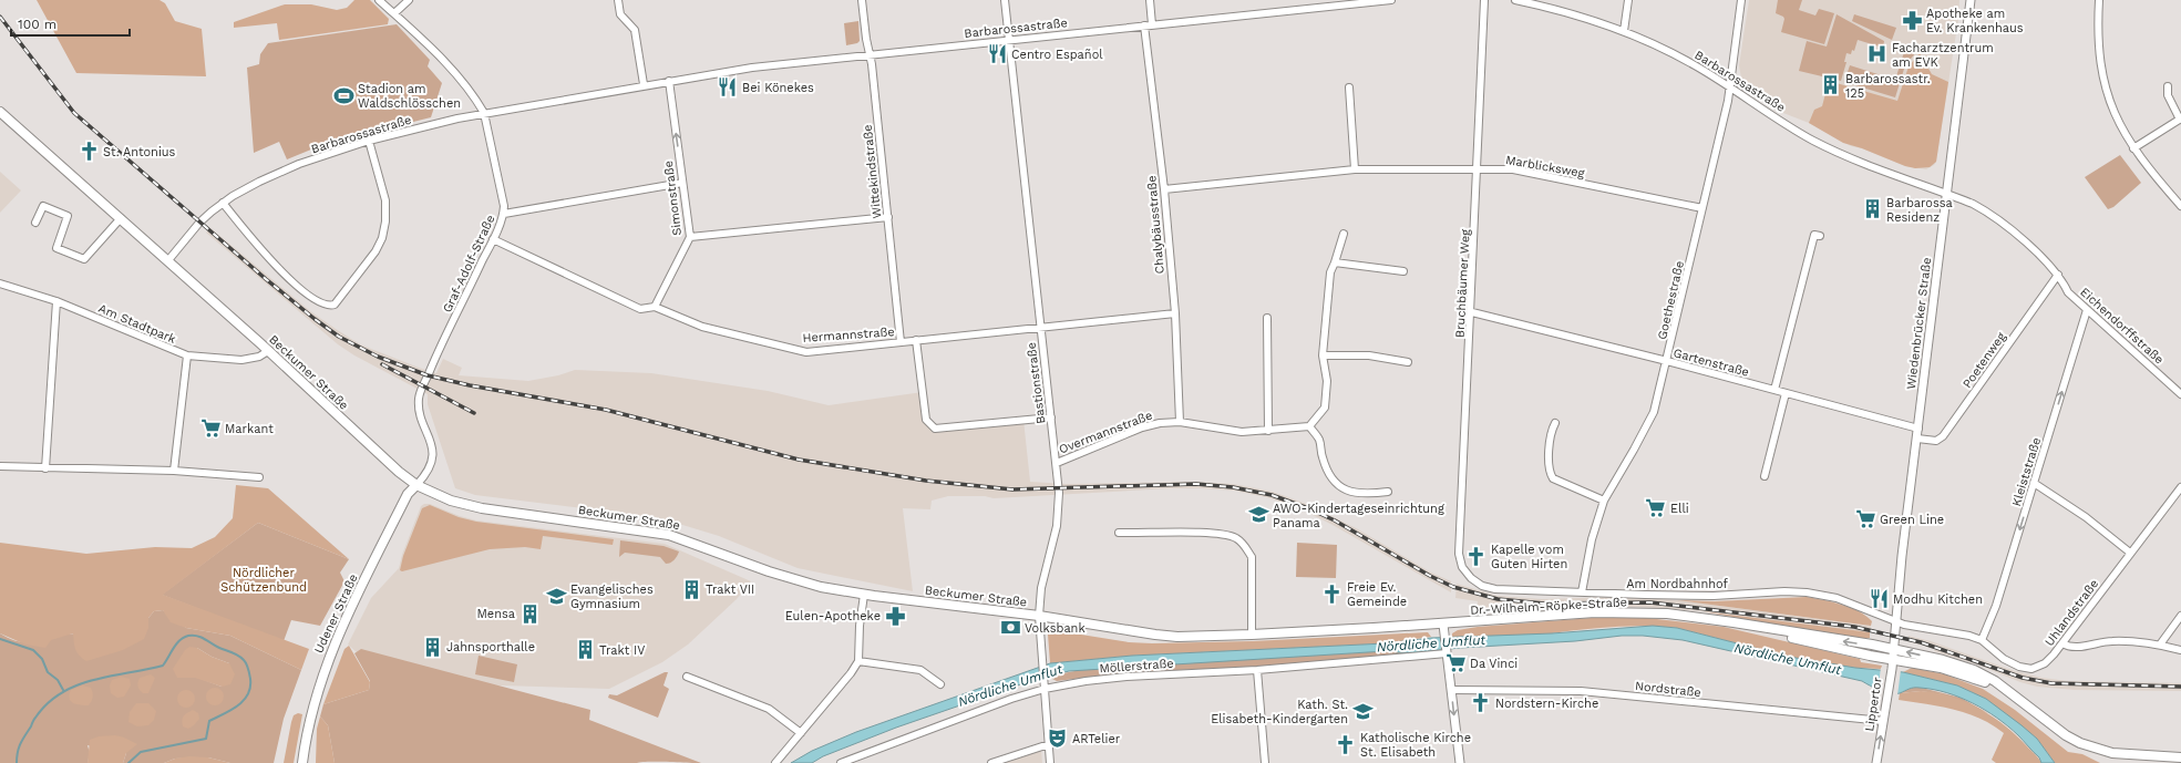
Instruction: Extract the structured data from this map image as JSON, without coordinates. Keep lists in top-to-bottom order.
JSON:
{
  "streets": {
    "main road": ["Beckumer Straße", "Dr.-Wilhelm-Röpke-Straße", "Udener Straße"],
    "street": [
      "Barbarossastraße",
      "Marblicksweg",
      "Wittekindstraße",
      "Simonstraße",
      "Chalybäusstraße",
      "Graf-Adolf-Straße",
      "Bruchbäumer Weg",
      "Goethestraße",
      "Am Stadtpark",
      "Wiedenbrücker Straße",
      "Eichendorffstraße",
      "Hermannstraße",
      "Poetenweg",
      "Gartenstraße",
      "Bastionstraße",
      "Overmannstraße",
      "Kleiststraße",
      "Am Nordbahnhof",
      "Uhlandstraße",
      "Möllerstraße",
      "Nordstraße",
      "Lippertor"
    ]
  },
  "crossings": [
    ["Barbarossastraße", "Wittekindstraße"],
    ["Barbarossastraße", "Simonstraße"],
    ["Barbarossastraße", "Chalybäusstraße"],
    ["Barbarossastraße", "Graf-Adolf-Straße"],
    ["Barbarossastraße", "Goethestraße"],
    ["Barbarossastraße", "Wiedenbrücker Straße"],
    ["Barbarossastraße", "Eichendorffstraße"],
    ["Barbarossastraße", "Beckumer Straße"],
    ["Barbarossastraße", "Bastionstraße"],
    ["Marblicksweg", "Chalybäusstraße"],
    ["Marblicksweg", "Bruchbäumer Weg"],
    ["Marblicksweg", "Goethestraße"],
    ["Wittekindstraße", "Hermannstraße"],
    ["Simonstraße", "Hermannstraße"],
    ["Chalybäusstraße", "Hermannstraße"],
    ["Chalybäusstraße", "Overmannstraße"],
    ["Graf-Adolf-Straße", "Hermannstraße"],
    ["Graf-Adolf-Straße", "Beckumer Straße"],
    ["Graf-Adolf-Straße", "Udener Straße"],
    ["Bruchbäumer Weg", "Gartenstraße"],
    ["Bruchbäumer Weg", "Am Nordbahnhof"],
    ["Goethestraße", "Gartenstraße"],
    ["Goethestraße", "Am Nordbahnhof"],
    ["Am Stadtpark", "Beckumer Straße"],
    ["Wiedenbrücker Straße", "Eichendorffstraße"],
    ["Wiedenbrücker Straße", "Poetenweg"],
    ["Wiedenbrücker Straße", "Gartenstraße"],
    ["Wiedenbrücker Straße", "Am Nordbahnhof"],
    ["Wiedenbrücker Straße", "Dr.-Wilhelm-Röpke-Straße"],
    ["Wiedenbrücker Straße", "Uhlandstraße"],
    ["Wiedenbrücker Straße", "Lippertor"],
    ["Eichendorffstraße", "Poetenweg"],
    ["Eichendorffstraße", "Kleiststraße"],
    ["Hermannstraße", "Bastionstraße"],
    ["Beckumer Straße", "Bastionstraße"],
    ["Beckumer Straße", "Dr.-Wilhelm-Röpke-Straße"],
    ["Beckumer Straße", "Udener Straße"],
    ["Bastionstraße", "Overmannstraße"],
    ["Bastionstraße", "Möllerstraße"],
    ["Kleiststraße", "Uhlandstraße"],
    ["Am Nordbahnhof", "Uhlandstraße"],
    ["Dr.-Wilhelm-Röpke-Straße", "Lippertor"],
    ["Nordstraße", "Lippertor"]
  ],
  "one_way": ["Simonstraße", "Lippertor"],
  "water": ["Nördliche Umflut"],
  "parks": ["Nördlicher Schützenbund"],
  "places": {
    "pharmacy": ["Apotheke am Ev. Krankenhaus", "Eulen-Apotheke"],
    "restaurant": ["Centro Español", "Bei Könekes", "Modhu Kitchen"],
    "hospital": ["Facharztzentrum am EVK"],
    "building": [
      "Barbarossastr. 125",
      "Barbarossa Residenz",
      "Trakt VII",
      "Mensa",
      "Jahnsporthalle",
      "Trakt IV"
    ],
    "sports": ["Stadion am Waldschlösschen"],
    "church": [
      "St. Antonius",
      "Kapelle vom Guten Hirten",
      "Freie Ev. Gemeinde",
      "Nordstern-Kirche",
      "Katholische Kirche St. Elisabeth"
    ],
    "supermarket": [
      "Markant",
      "Elli",
      "Green Line",
      "Da Vinci"
    ],
    "school or university": ["AWO-Kindertageseinrichtung Panama", "Evangelisches Gymnasium", "Kath. St. Elisabeth-Kindergarten"],
    "bank": ["Volksbank"],
    "theatre": ["ARTelier"]
  },
  "scale_bar": "100 m"
}
